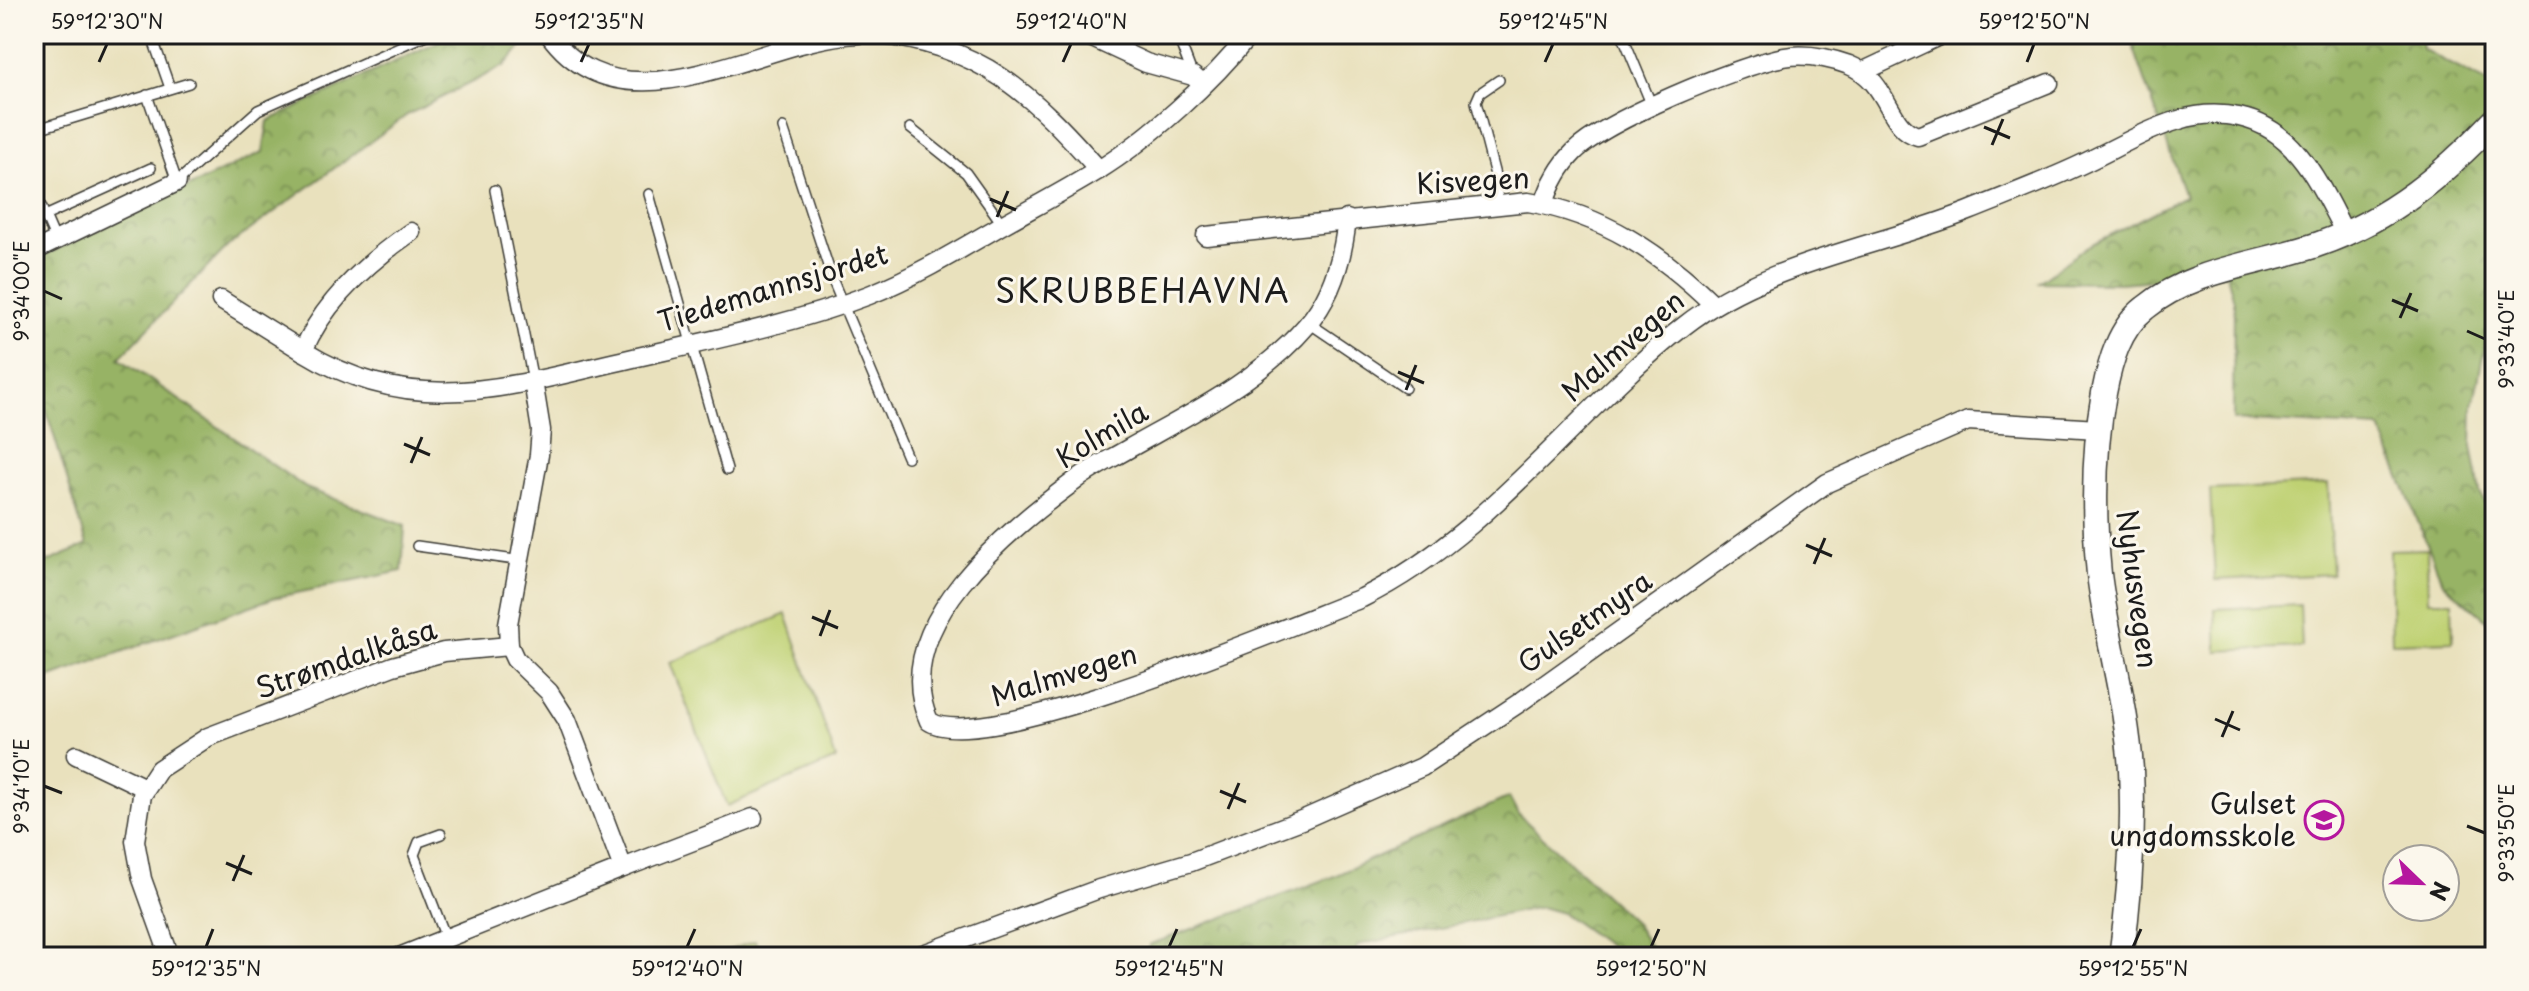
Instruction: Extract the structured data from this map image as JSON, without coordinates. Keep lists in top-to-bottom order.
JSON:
{
  "streets": {
    "street": [
      "Kisvegen",
      "Tiedemannsjordet",
      "Malmvegen",
      "Kolmila",
      "Nyhusvegen",
      "Gulsetmyra",
      "Strømdalkåsa"
    ]
  },
  "crossings": [
    ["Kisvegen", "Malmvegen"],
    ["Kisvegen", "Kolmila"],
    ["Malmvegen", "Kolmila"],
    ["Malmvegen", "Nyhusvegen"],
    ["Nyhusvegen", "Gulsetmyra"]
  ],
  "districts": ["SKRUBBEHAVNA"],
  "places": {
    "school or university": ["Gulset ungdomsskole"]
  },
  "north": "bottom right",
  "coordinates": [
    "59°12'30\"N",
    "59°12'35\"N",
    "59°12'40\"N",
    "59°12'45\"N",
    "59°12'50\"N",
    "9°34'00\"E",
    "9°33'40\"E",
    "9°34'10\"E",
    "9°33'50\"E",
    "59°12'55\"N"
  ]
}
